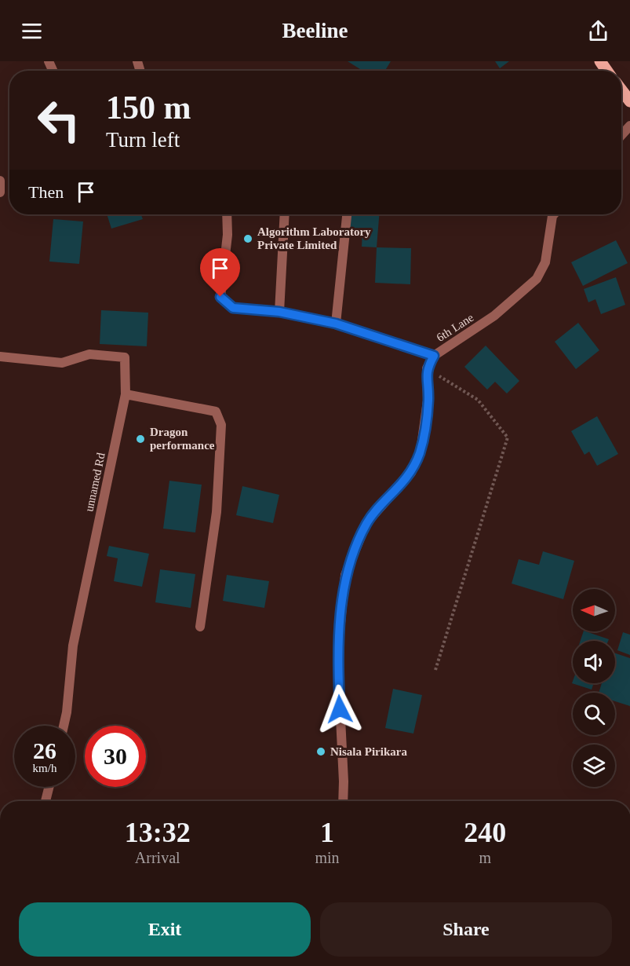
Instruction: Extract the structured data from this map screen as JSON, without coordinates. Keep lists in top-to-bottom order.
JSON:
{
  "streets": {
    "street": ["6th Lane", "unnamed Rd"]
  },
  "places": ["Algorithm Laboratory Private Limited", "Dragon performance", "Nisala Pirikara"],
  "north": "left",
  "page": {
    "header": "Beeline",
    "turn": ["150 m", "Turn left"],
    "then": "Then",
    "speed": "26 km/h",
    "limit": "30",
    "eta": [
      "13:32",
      "Arrival",
      "1",
      "min",
      "240",
      "m"
    ],
    "buttons": ["Exit", "Share"]
  }
}
